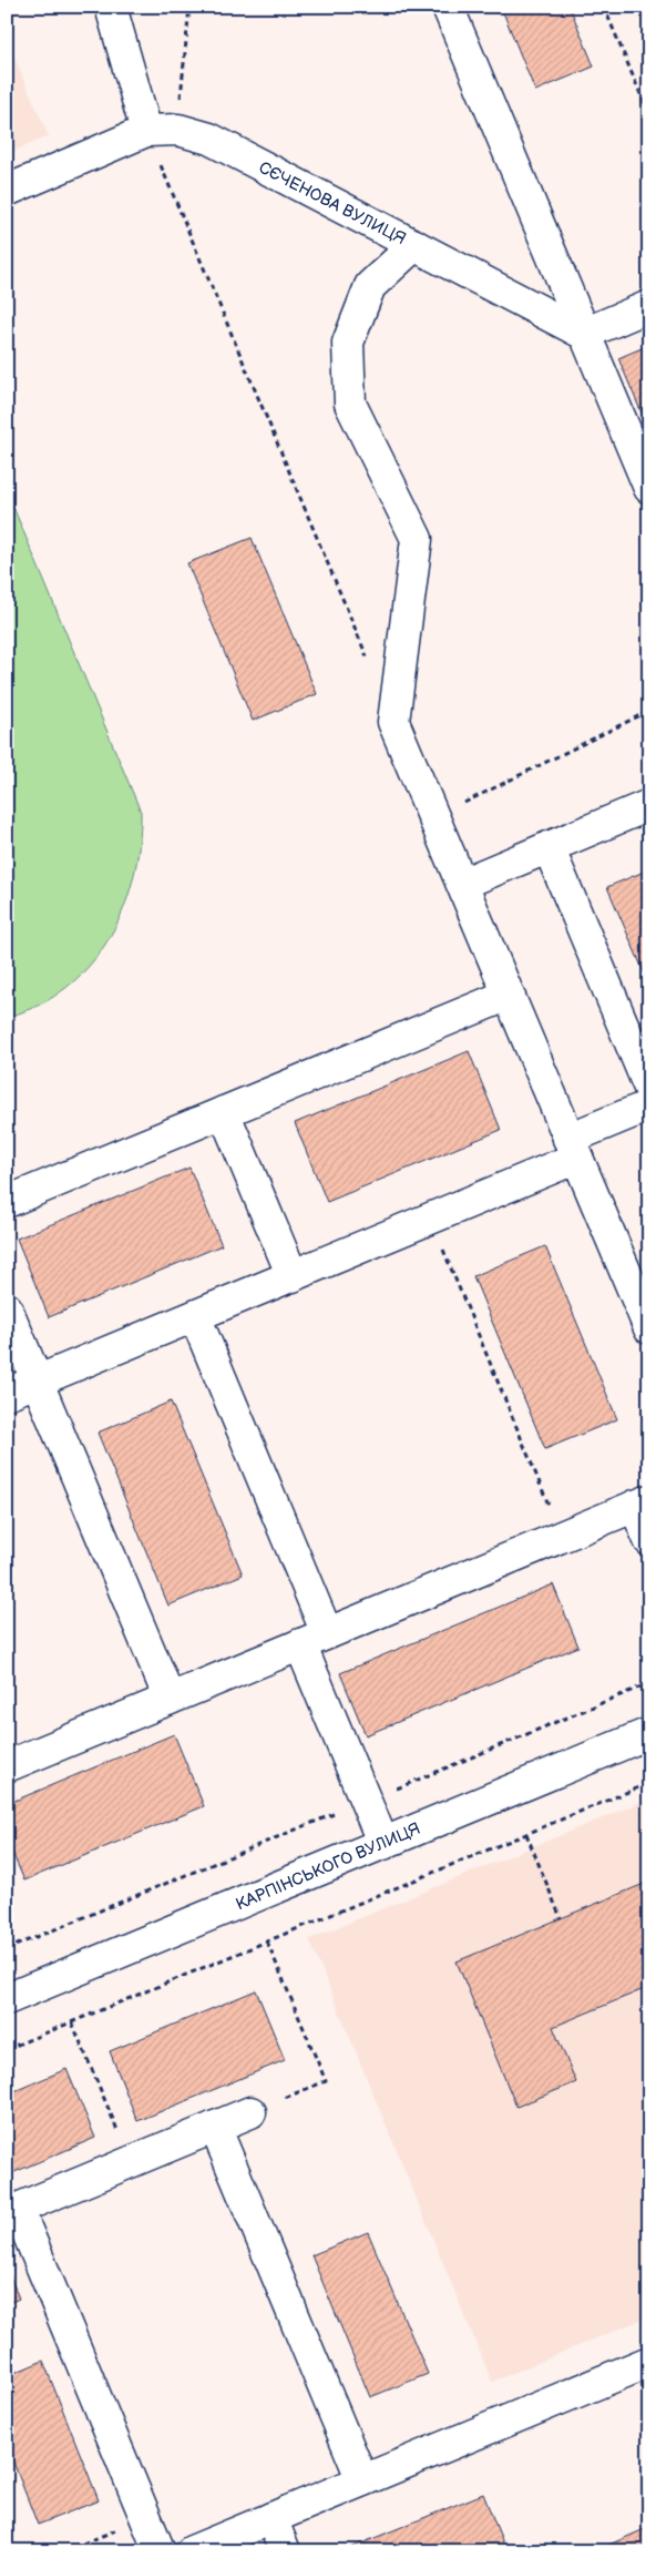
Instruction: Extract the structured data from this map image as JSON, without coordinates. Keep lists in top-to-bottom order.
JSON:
{
  "streets": {
    "street": ["СЄЧЕНОВА ВУЛИЦЯ", "КАРПІНСЬКОГО ВУЛИЦЯ"]
  }
}
